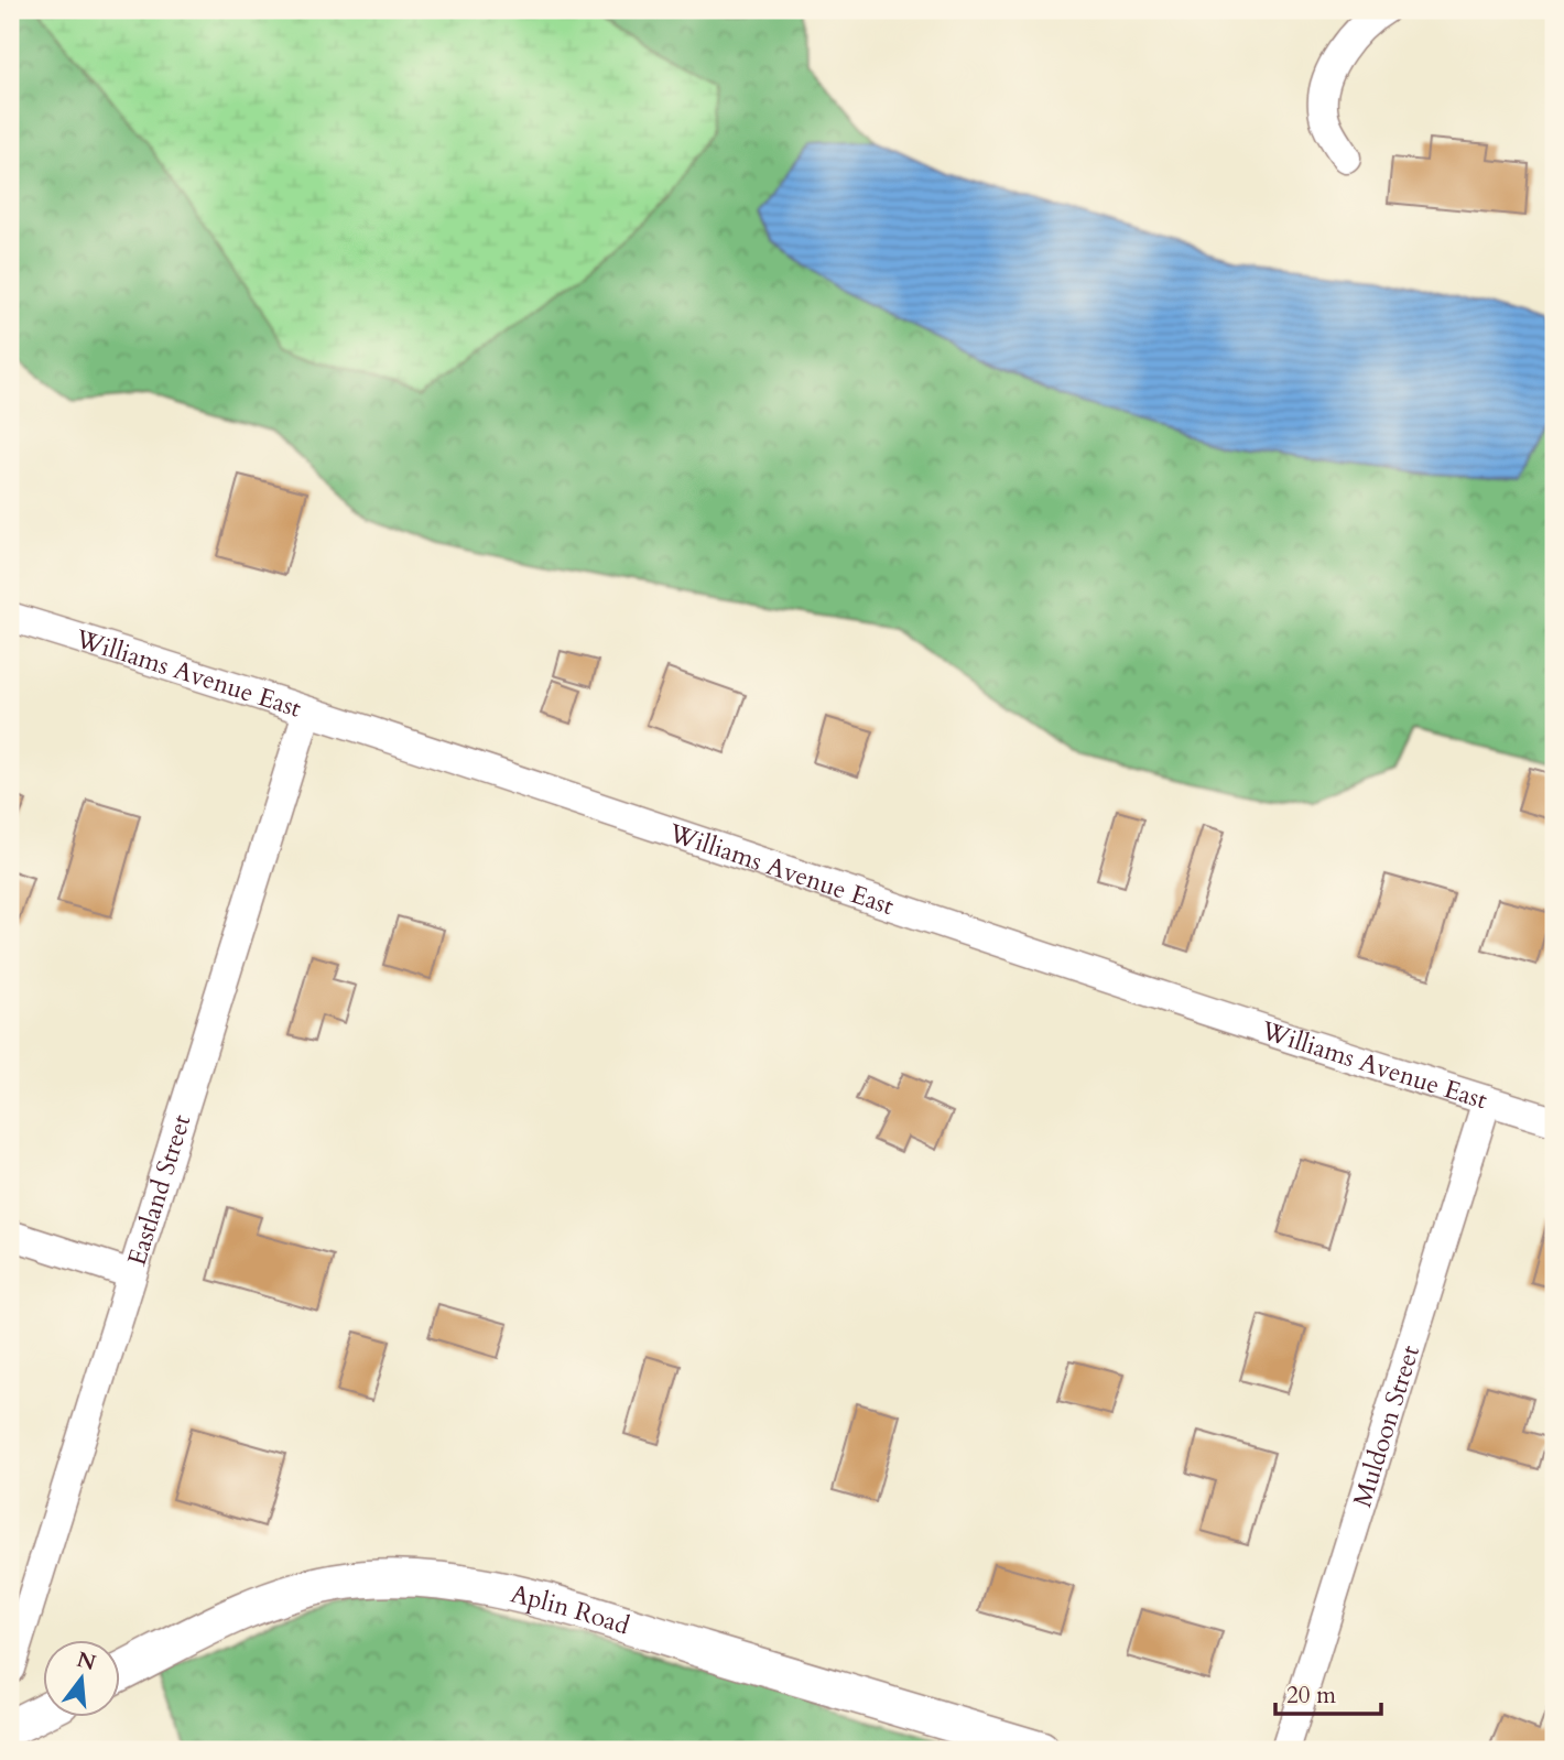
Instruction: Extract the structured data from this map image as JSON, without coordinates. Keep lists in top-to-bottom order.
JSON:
{
  "streets": {
    "street": [
      "Williams Avenue East",
      "Eastland Street",
      "Muldoon Street",
      "Aplin Road"
    ]
  },
  "crossings": [
    ["Williams Avenue East", "Eastland Street"],
    ["Williams Avenue East", "Muldoon Street"]
  ],
  "scale_bar": "20 m",
  "north": "top"
}
